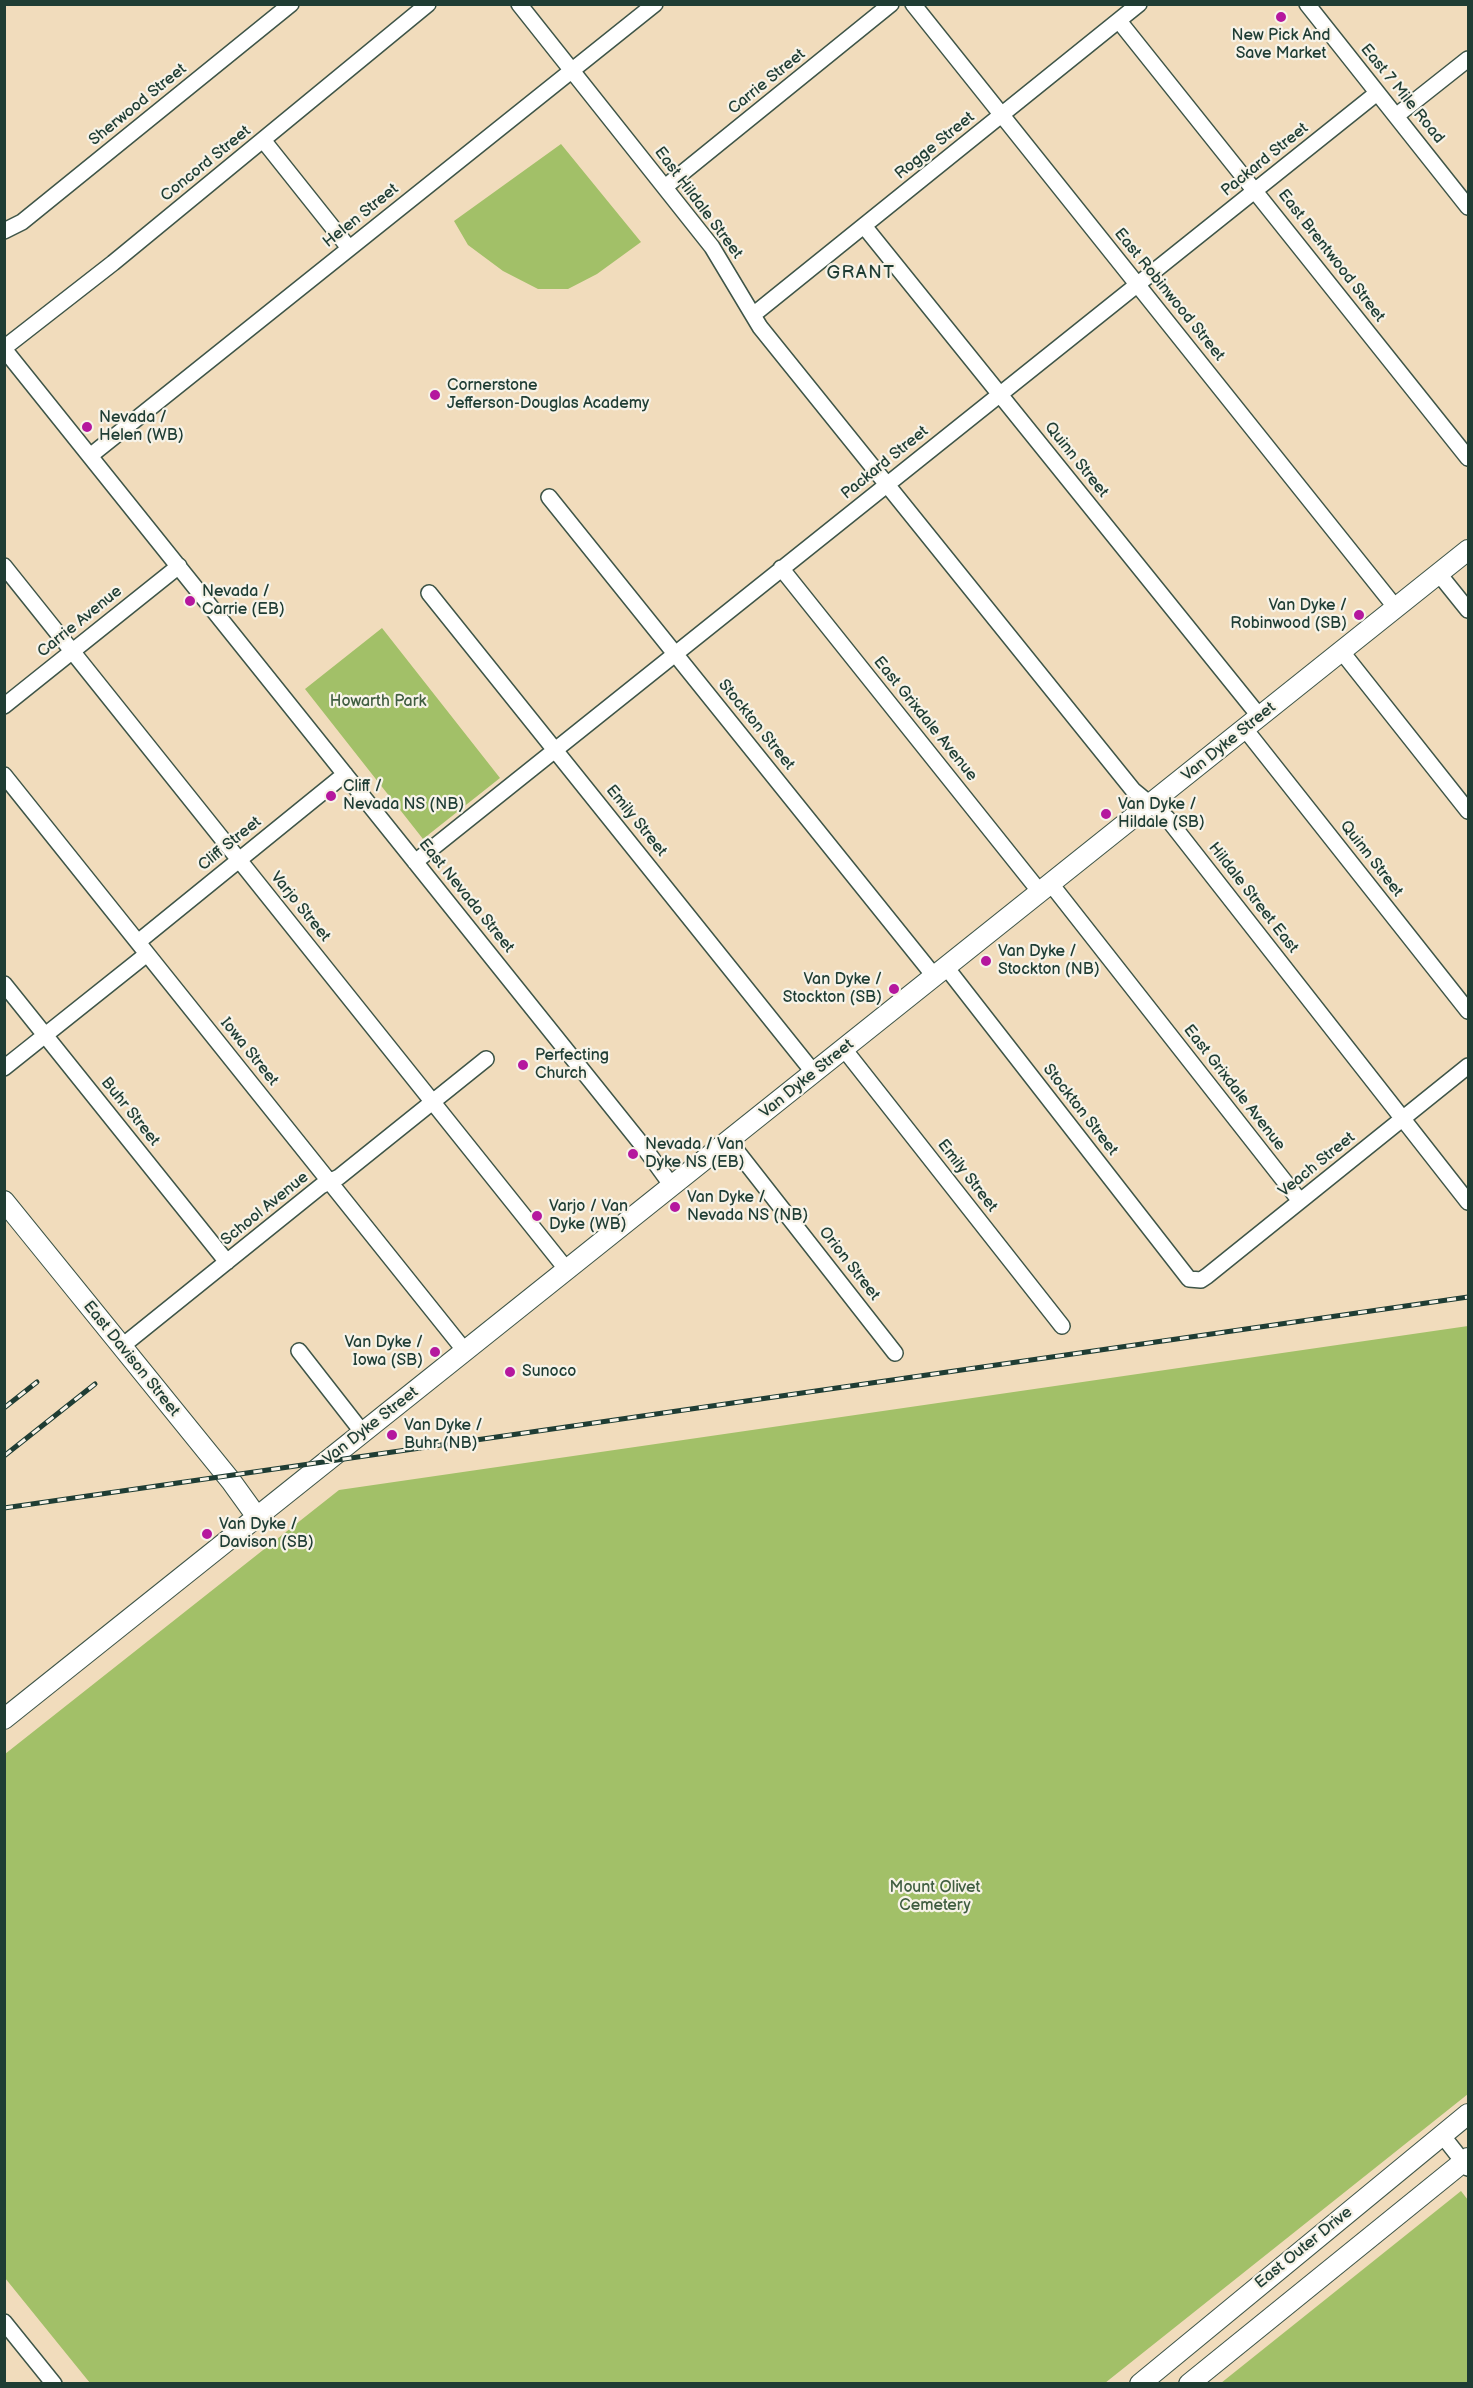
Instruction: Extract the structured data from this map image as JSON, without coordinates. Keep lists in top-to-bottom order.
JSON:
{
  "streets": {
    "main road": ["Van Dyke Street", "East Davison Street", "East Outer Drive"],
    "street": [
      "Carrie Street",
      "East 7 Mile Road",
      "Sherwood Street",
      "Rogge Street",
      "Packard Street",
      "Concord Street",
      "East Hildale Street",
      "Helen Street",
      "East Brentwood Street",
      "East Robinwood Street",
      "Quinn Street",
      "Carrie Avenue",
      "East Grixdale Avenue",
      "Stockton Street",
      "Emily Street",
      "Cliff Street",
      "East Nevada Street",
      "Hildale Street East",
      "Varjo Street",
      "Iowa Street",
      "Buhr Street",
      "Veach Street",
      "School Avenue",
      "Orion Street"
    ]
  },
  "crossings": [
    ["Carrie Street", "East Hildale Street"],
    ["East 7 Mile Road", "Packard Street"],
    ["Rogge Street", "East Hildale Street"],
    ["Rogge Street", "East Brentwood Street"],
    ["Rogge Street", "East Robinwood Street"],
    ["Rogge Street", "Quinn Street"],
    ["Packard Street", "East Hildale Street"],
    ["Packard Street", "East Brentwood Street"],
    ["Packard Street", "East Robinwood Street"],
    ["Packard Street", "Quinn Street"],
    ["Packard Street", "East Grixdale Avenue"],
    ["Packard Street", "Stockton Street"],
    ["Packard Street", "Emily Street"],
    ["Packard Street", "East Nevada Street"],
    ["Packard Street", "Hildale Street East"],
    ["Concord Street", "East Nevada Street"],
    ["East Hildale Street", "Helen Street"],
    ["East Hildale Street", "Hildale Street East"],
    ["Helen Street", "East Nevada Street"],
    ["East Robinwood Street", "Van Dyke Street"],
    ["Quinn Street", "Van Dyke Street"],
    ["Carrie Avenue", "East Nevada Street"],
    ["Carrie Avenue", "Varjo Street"],
    ["East Grixdale Avenue", "Van Dyke Street"],
    ["East Grixdale Avenue", "Veach Street"],
    ["Stockton Street", "Van Dyke Street"],
    ["Stockton Street", "Veach Street"],
    ["Van Dyke Street", "Emily Street"],
    ["Van Dyke Street", "East Nevada Street"],
    ["Van Dyke Street", "Hildale Street East"],
    ["Van Dyke Street", "Varjo Street"],
    ["Van Dyke Street", "Iowa Street"],
    ["Van Dyke Street", "Orion Street"],
    ["Van Dyke Street", "East Davison Street"],
    ["Cliff Street", "East Nevada Street"],
    ["Cliff Street", "Varjo Street"],
    ["Cliff Street", "Iowa Street"],
    ["Cliff Street", "Buhr Street"],
    ["Hildale Street East", "Veach Street"],
    ["Varjo Street", "School Avenue"],
    ["Iowa Street", "School Avenue"],
    ["Buhr Street", "School Avenue"],
    ["School Avenue", "East Davison Street"]
  ],
  "districts": ["GRANT"],
  "parks": ["Howarth Park", "Mount Olivet Cemetery"],
  "places": [
    "New Pick And Save Market",
    "Cornerstone Jefferson-Douglas Academy",
    "Nevada / Helen (WB)",
    "Nevada / Carrie (EB)",
    "Van Dyke / Robinwood (SB)",
    "Cliff / Nevada NS (NB)",
    "Van Dyke / Hildale (SB)",
    "Van Dyke / Stockton (NB)",
    "Van Dyke / Stockton (SB)",
    "Perfecting Church",
    "Nevada / Van Dyke NS (EB)",
    "Van Dyke / Nevada NS (NB)",
    "Varjo / Van Dyke (WB)",
    "Van Dyke / Iowa (SB)",
    "Sunoco",
    "Van Dyke / Buhr (NB)",
    "Van Dyke / Davison (SB)"
  ]
}
